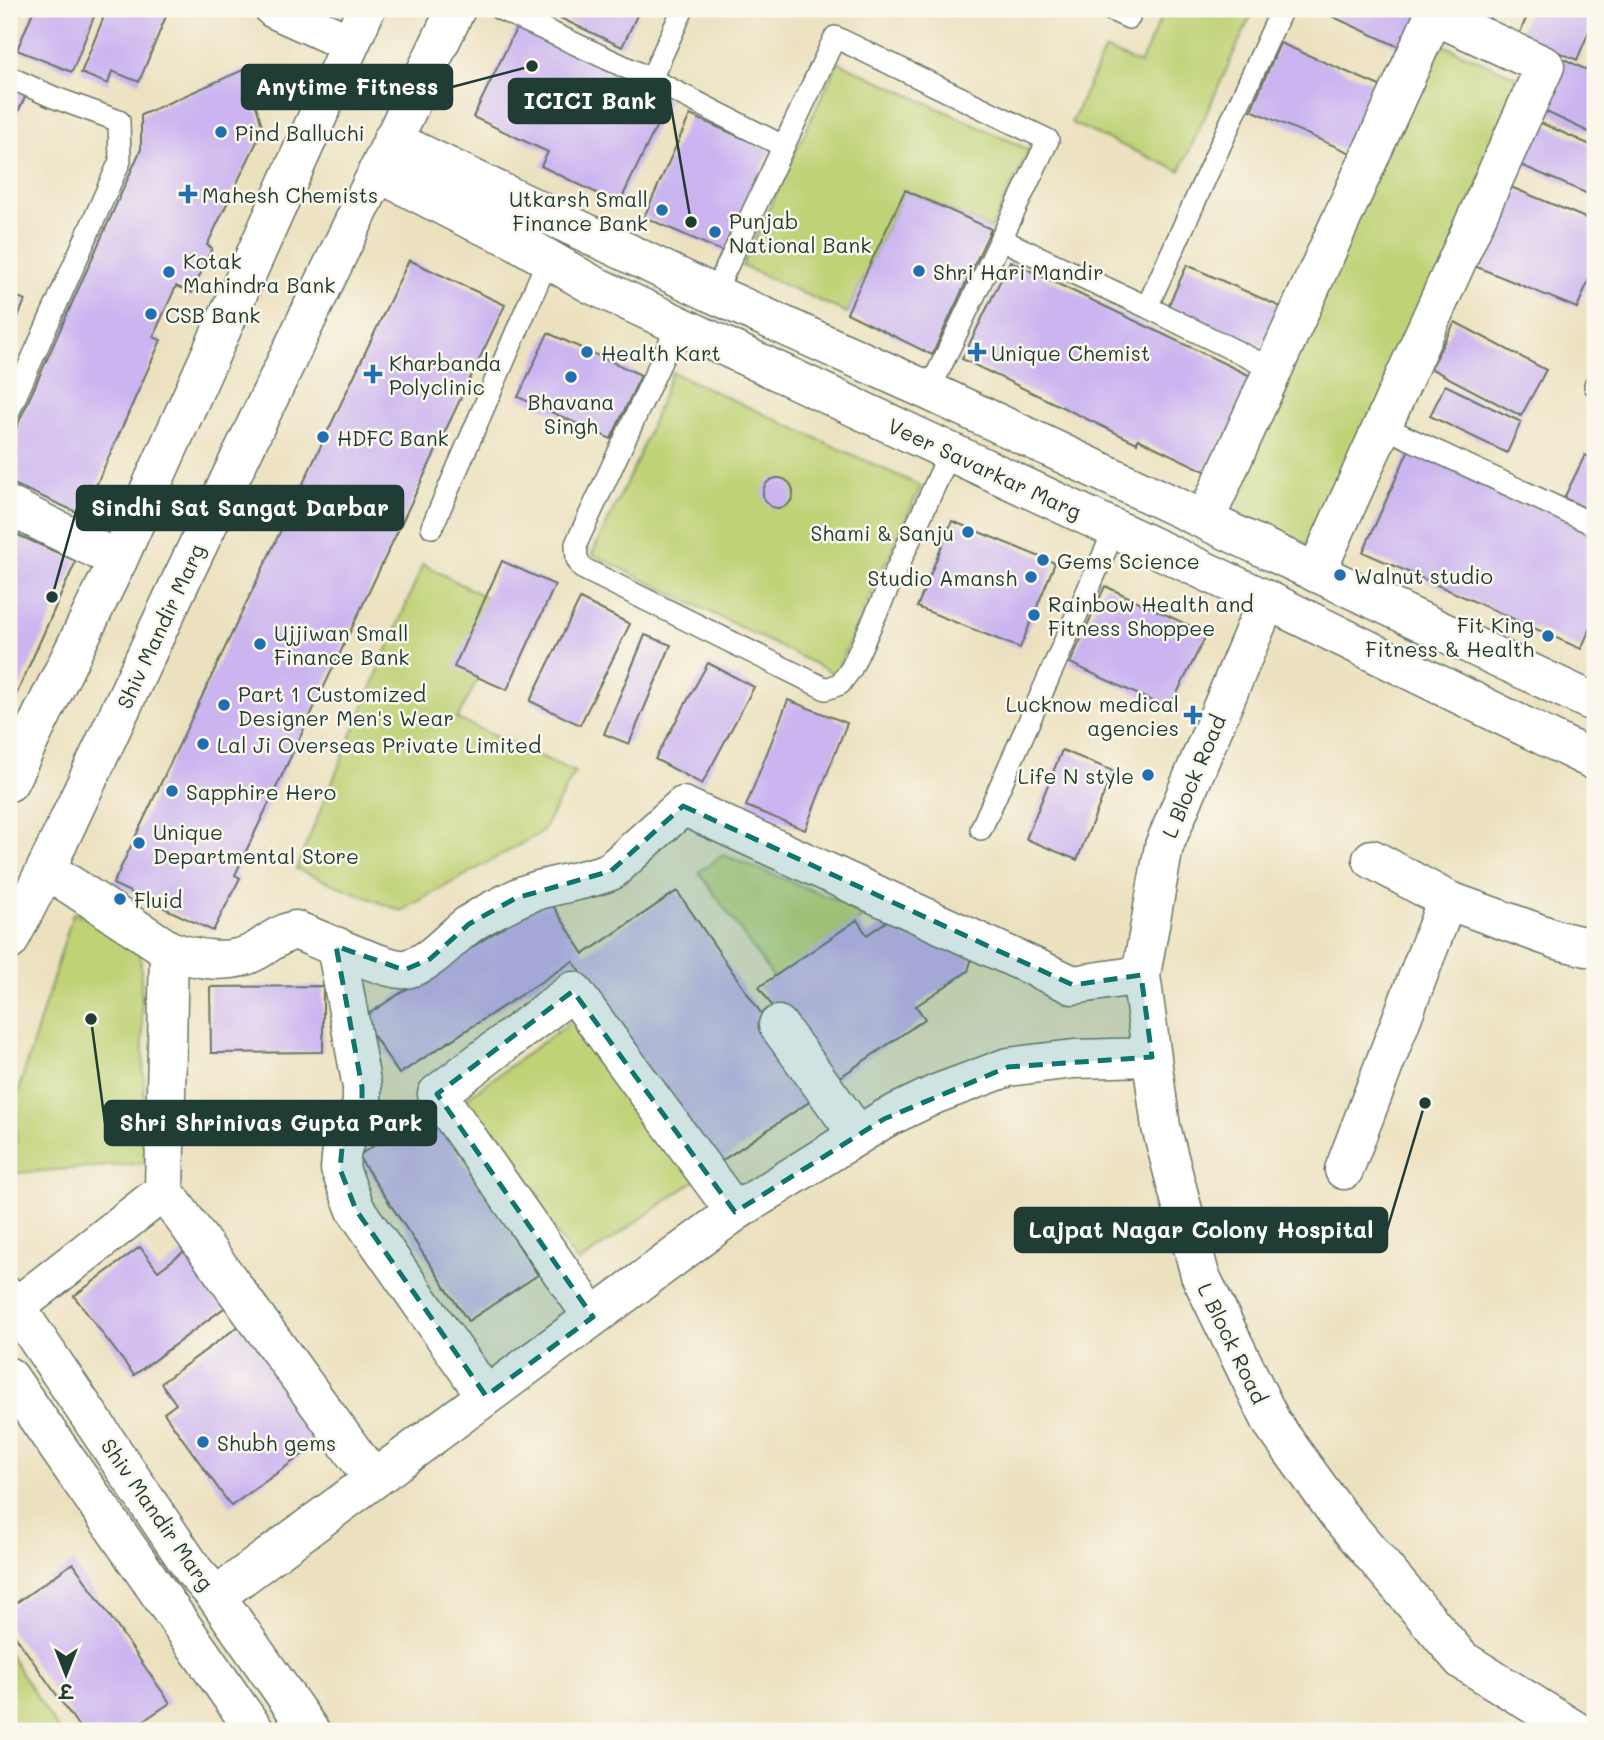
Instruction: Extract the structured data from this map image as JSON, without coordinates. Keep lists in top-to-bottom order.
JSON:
{
  "streets": {
    "street": ["Veer Savarkar Marg", "Shiv Mandir Marg", "L Block Road"]
  },
  "crossings": [
    ["Veer Savarkar Marg", "Shiv Mandir Marg"],
    ["Veer Savarkar Marg", "L Block Road"]
  ],
  "places": {
    "other": [
      "Anytime Fitness",
      "Pind Balluchi",
      "Utkarsh Small Finance Bank",
      "ICICI Bank",
      "Punjab National Bank",
      "Shri Hari Mandir",
      "Kotak Mahindra Bank",
      "CSB Bank",
      "Health Kart",
      "Bhavana Singh",
      "HDFC Bank",
      "Shami & Sanju",
      "Gems Science",
      "Walnut studio",
      "Studio Amansh",
      "Sindhi Sat Sangat Darbar",
      "Rainbow Health and Fitness Shoppee",
      "Fit King Fitness & Health",
      "Ujjiwan Small Finance Bank",
      "Part 1 Customized Designer Men's Wear",
      "Lal Ji Overseas Private Limited",
      "Life N style",
      "Sapphire Hero",
      "Unique Departmental Store",
      "Fluid",
      "Shri Shrinivas Gupta Park",
      "Lajpat Nagar Colony Hospital",
      "Shubh gems"
    ],
    "health": [
      "Mahesh Chemists",
      "Unique Chemist",
      "Kharbanda Polyclinic",
      "Lucknow medical agencies"
    ]
  },
  "north": "bottom"
}
